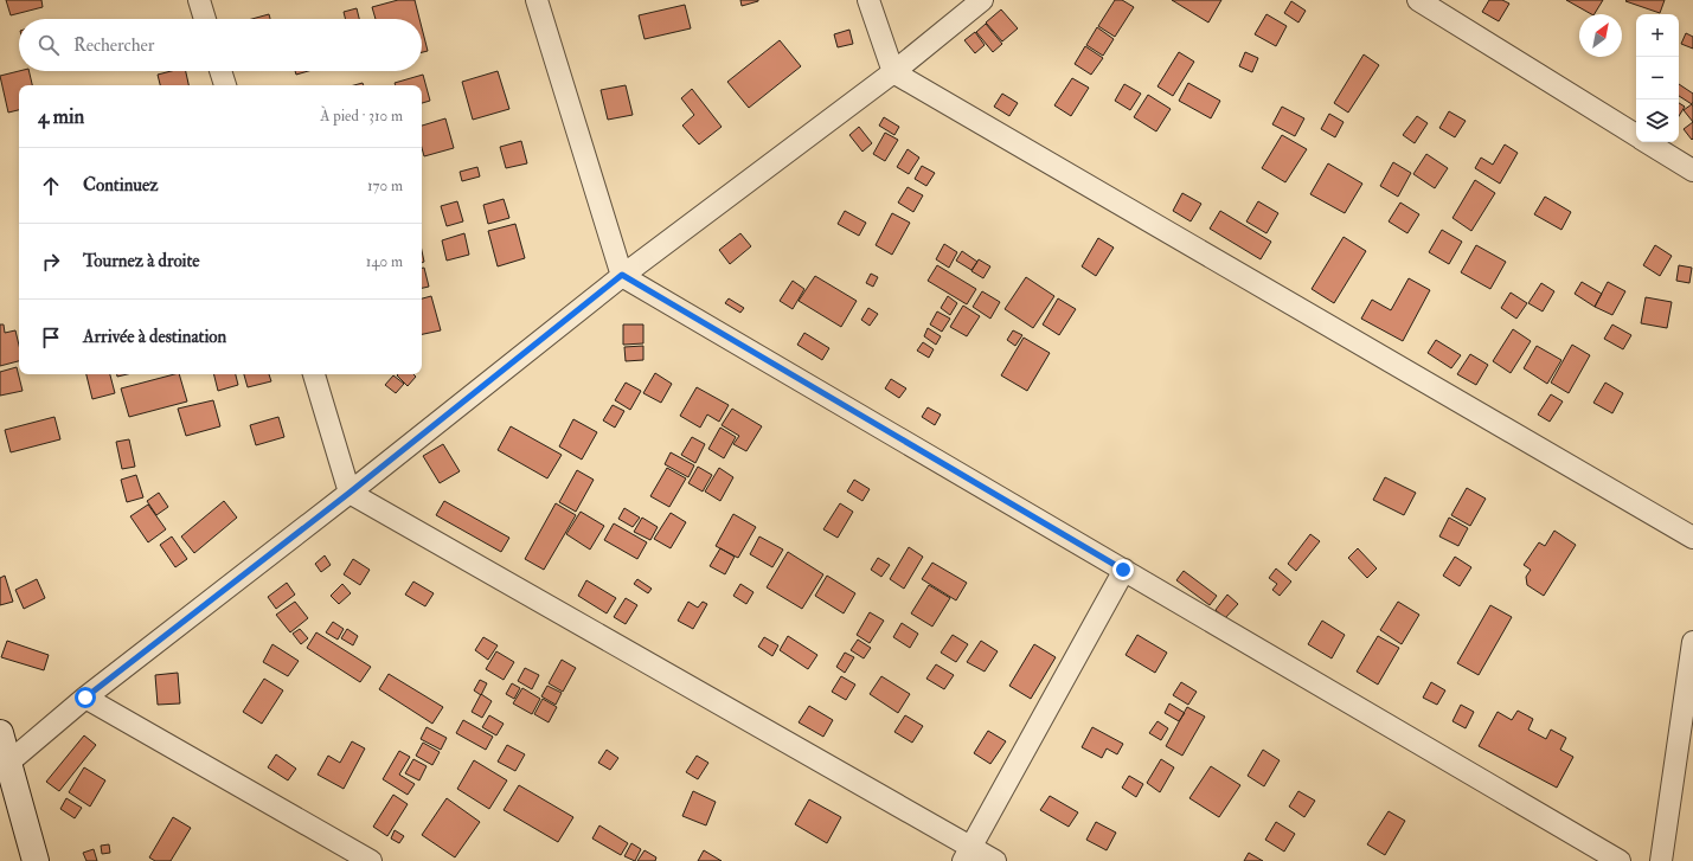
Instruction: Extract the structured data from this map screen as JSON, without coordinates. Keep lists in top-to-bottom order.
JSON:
{
  "north": "top right",
  "page": {
    "map_buttons": ["+", "−"],
    "search": "Rechercher",
    "heading": ["4 min", "À pied · 310 m"],
    "list": [
      ["Continuez", "170 m"],
      ["Tournez à droite", "140 m"],
      "Arrivée à destination"
    ]
  }
}
